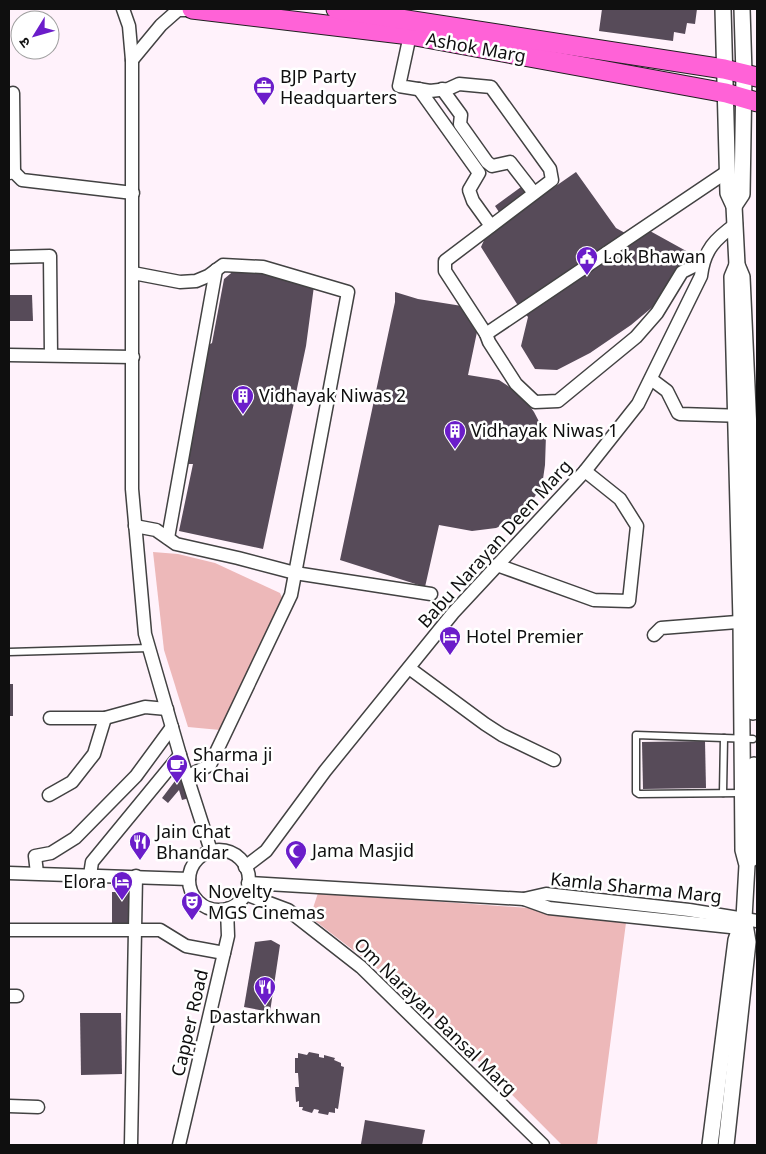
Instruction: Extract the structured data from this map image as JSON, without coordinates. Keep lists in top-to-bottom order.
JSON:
{
  "streets": {
    "main road": ["Ashok Marg"],
    "street": [
      "Babu Narayan Deen Marg",
      "Kamla Sharma Marg",
      "Om Narayan Bansal Marg",
      "Capper Road"
    ]
  },
  "crossings": [
    ["Babu Narayan Deen Marg", "Kamla Sharma Marg"],
    ["Babu Narayan Deen Marg", "Om Narayan Bansal Marg"],
    ["Babu Narayan Deen Marg", "Capper Road"],
    ["Kamla Sharma Marg", "Om Narayan Bansal Marg"],
    ["Kamla Sharma Marg", "Capper Road"],
    ["Om Narayan Bansal Marg", "Capper Road"]
  ],
  "places": {
    "office": ["BJP Party Headquarters"],
    "public building": ["Lok Bhawan"],
    "building": ["Vidhayak Niwas 2", "Vidhayak Niwas 1"],
    "hotel": ["Hotel Premier", "Elora"],
    "cafe": ["Sharma ji ki Chai"],
    "restaurant": ["Jain Chat Bhandar", "Dastarkhwan"],
    "mosque": ["Jama Masjid"],
    "theatre": ["Novelty MGS Cinemas"]
  },
  "north": "bottom left"
}
